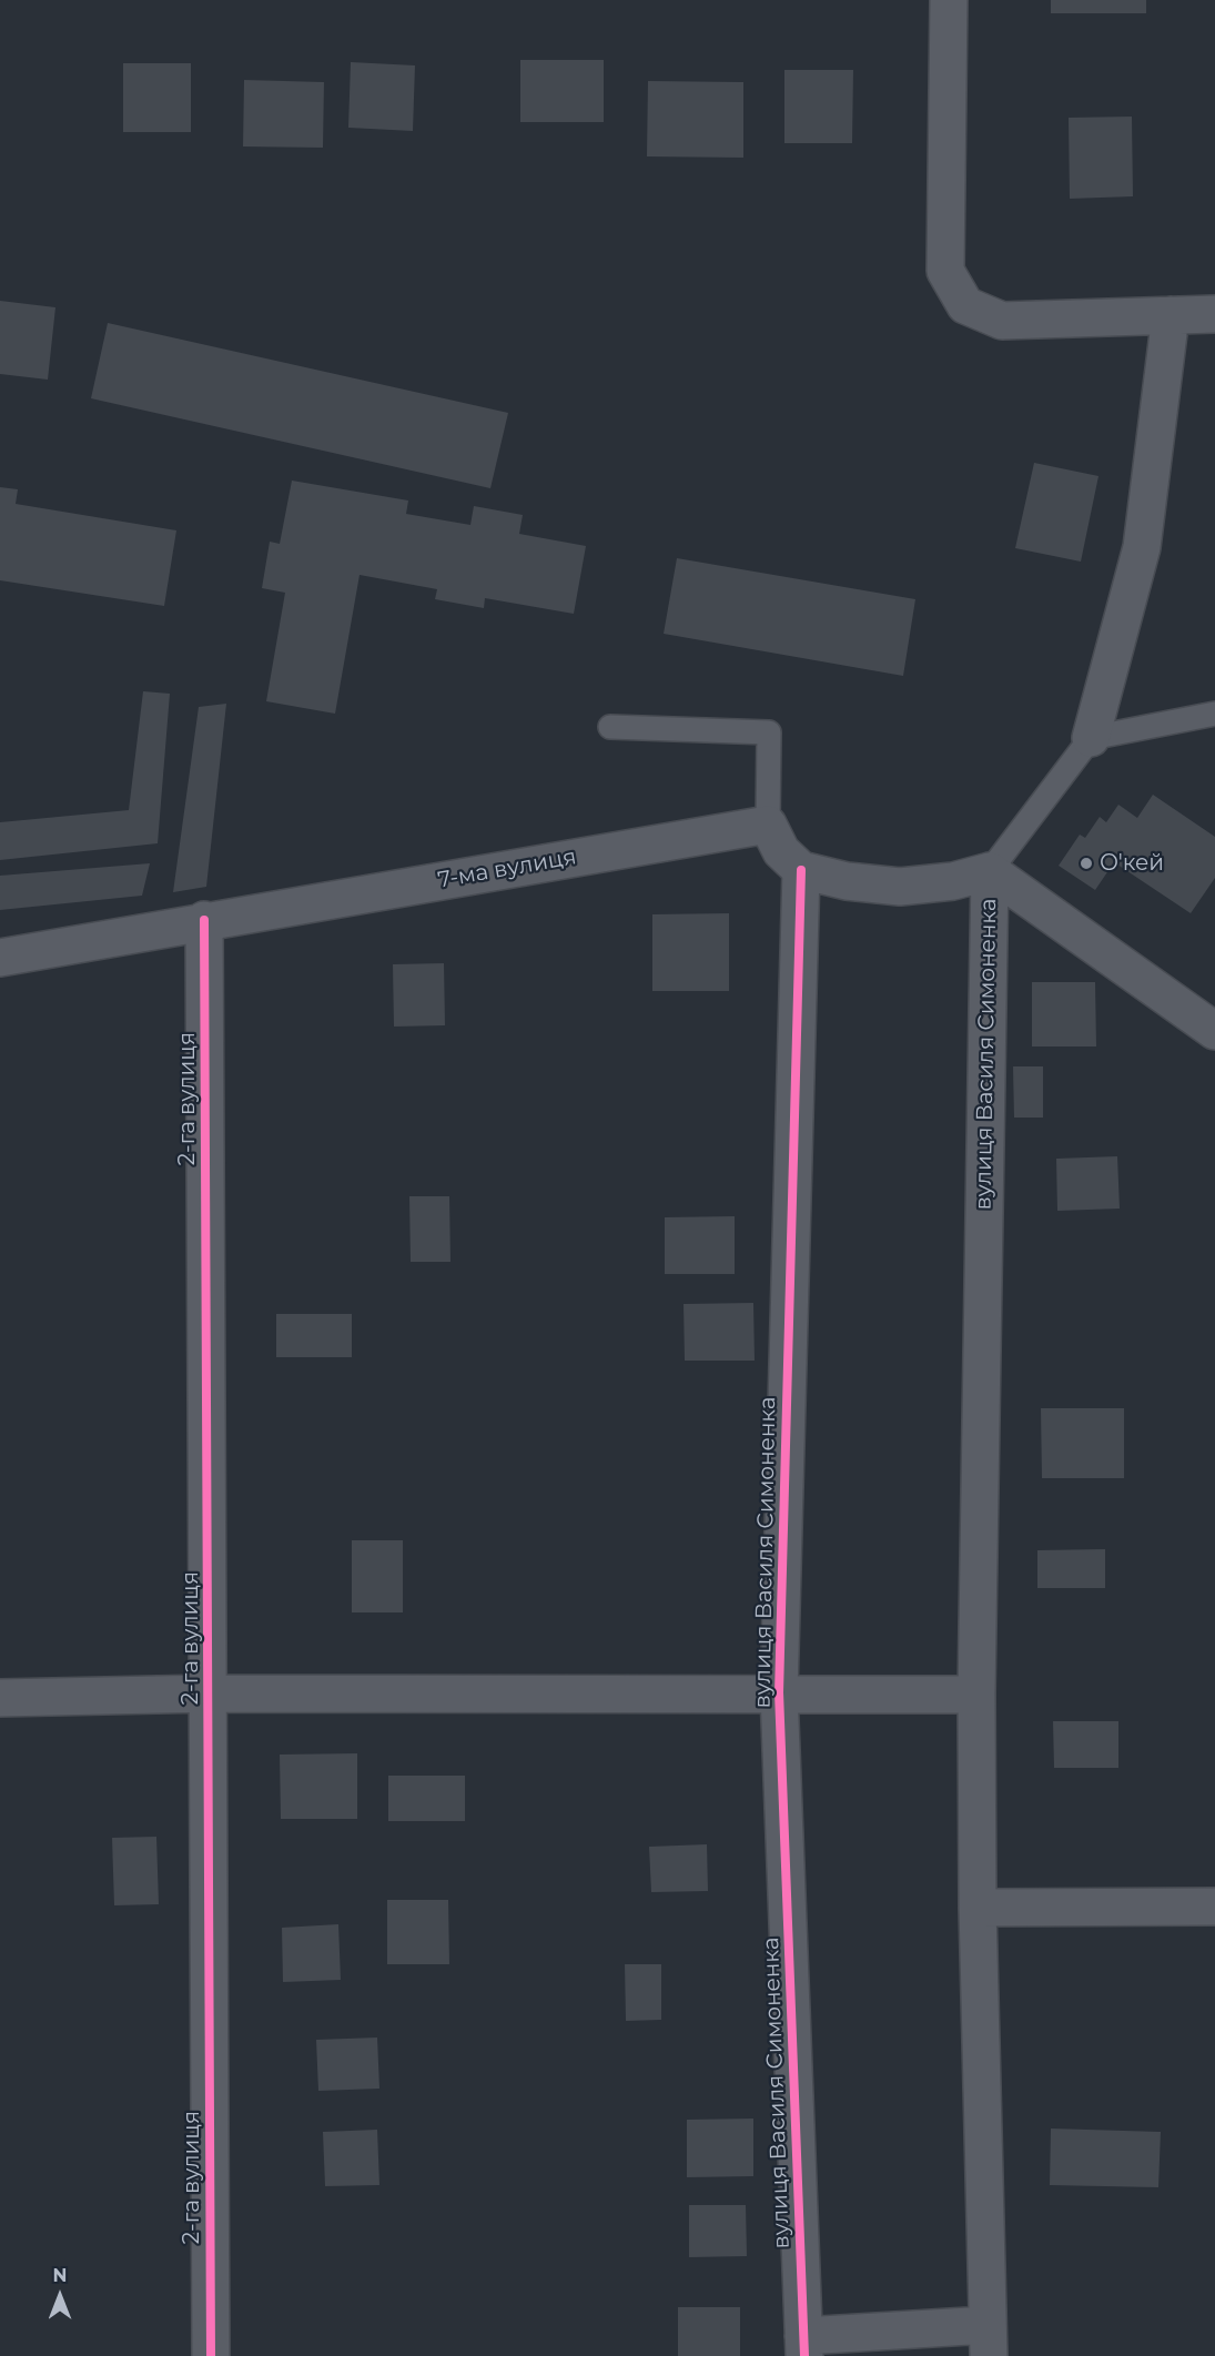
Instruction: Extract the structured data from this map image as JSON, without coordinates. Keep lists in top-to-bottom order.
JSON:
{
  "streets": {
    "street": ["7-ма вулиця", "вулиця Василя Симоненка", "2-га вулиця"]
  },
  "crossings": [
    ["7-ма вулиця", "2-га вулиця"]
  ],
  "places": ["О'кей"],
  "north": "top"
}
